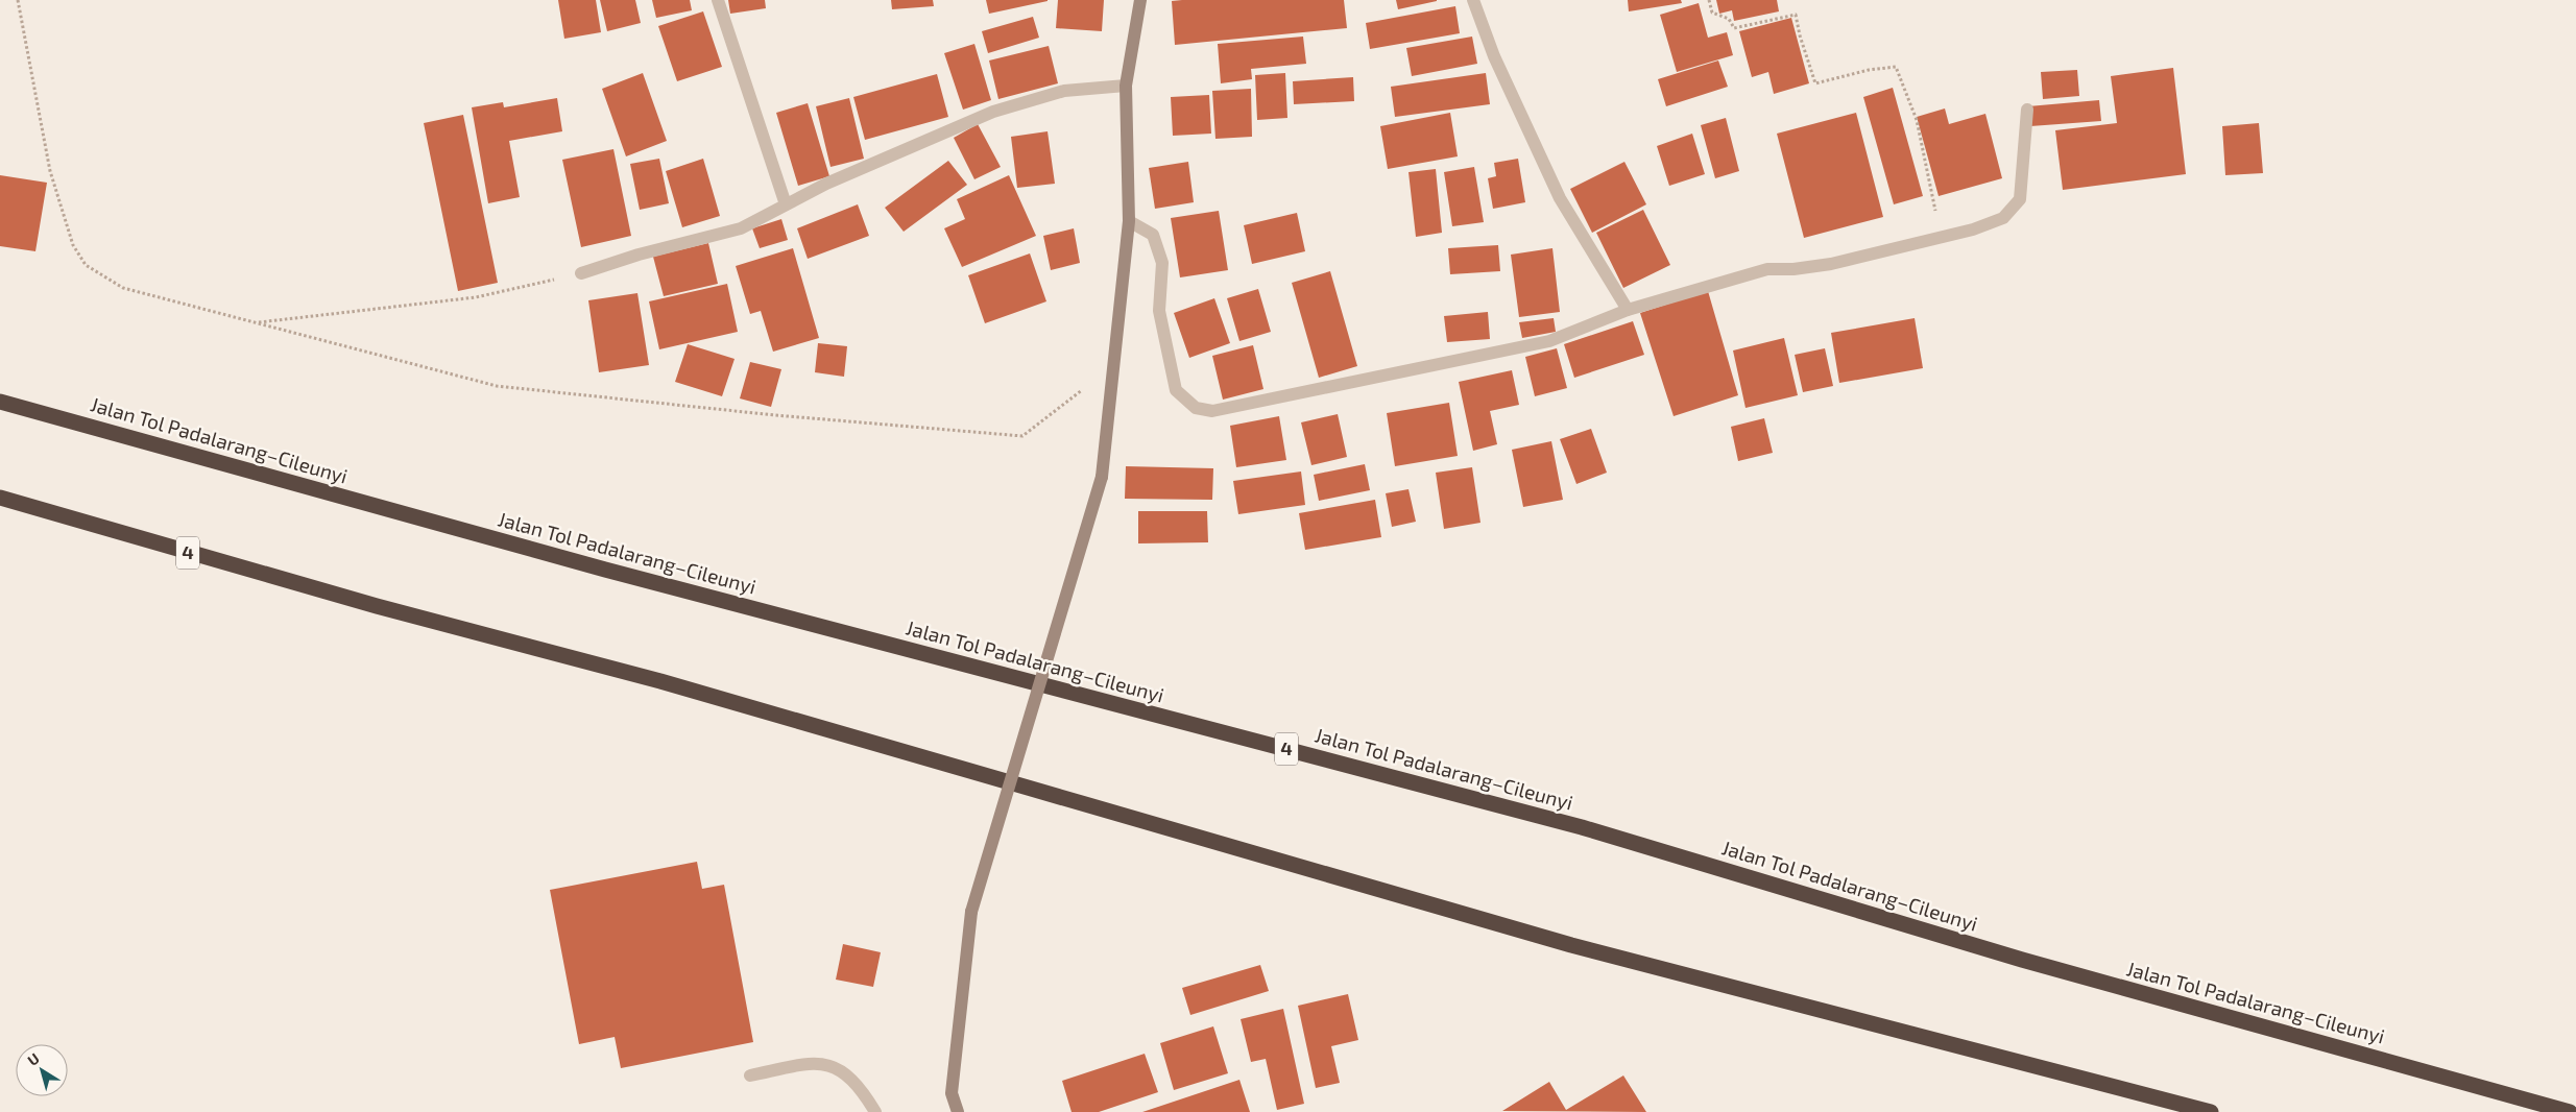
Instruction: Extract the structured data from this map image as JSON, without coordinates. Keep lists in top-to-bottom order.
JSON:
{
  "streets": {
    "highway": ["Jalan Tol Padalarang–Cileunyi", "4"]
  },
  "north": "top left"
}
